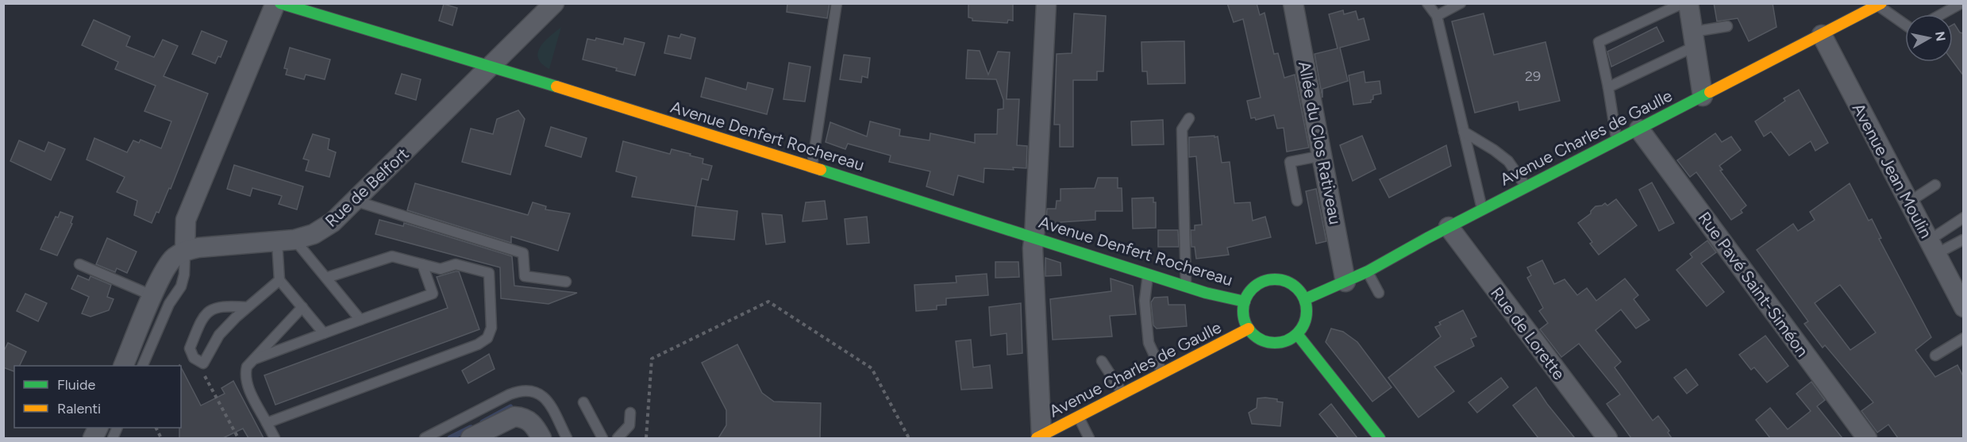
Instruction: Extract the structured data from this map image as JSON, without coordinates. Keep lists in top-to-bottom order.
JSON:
{
  "streets": {
    "street": [
      "Avenue Denfert Rochereau",
      "Avenue Charles de Gaulle",
      "Allée du Clos Rativeau",
      "Avenue Jean Moulin",
      "Rue de Belfort",
      "Rue Pavé Saint-Siméon",
      "Rue de Lorette"
    ]
  },
  "crossings": [
    ["Avenue Denfert Rochereau", "Avenue Charles de Gaulle"],
    ["Avenue Denfert Rochereau", "Rue de Belfort"],
    ["Avenue Charles de Gaulle", "Allée du Clos Rativeau"],
    ["Avenue Charles de Gaulle", "Avenue Jean Moulin"],
    ["Avenue Charles de Gaulle", "Rue Pavé Saint-Siméon"],
    ["Avenue Charles de Gaulle", "Rue de Lorette"]
  ],
  "house_numbers": ["29"],
  "legend": ["Fluide", "Ralenti"],
  "north": "right"
}
